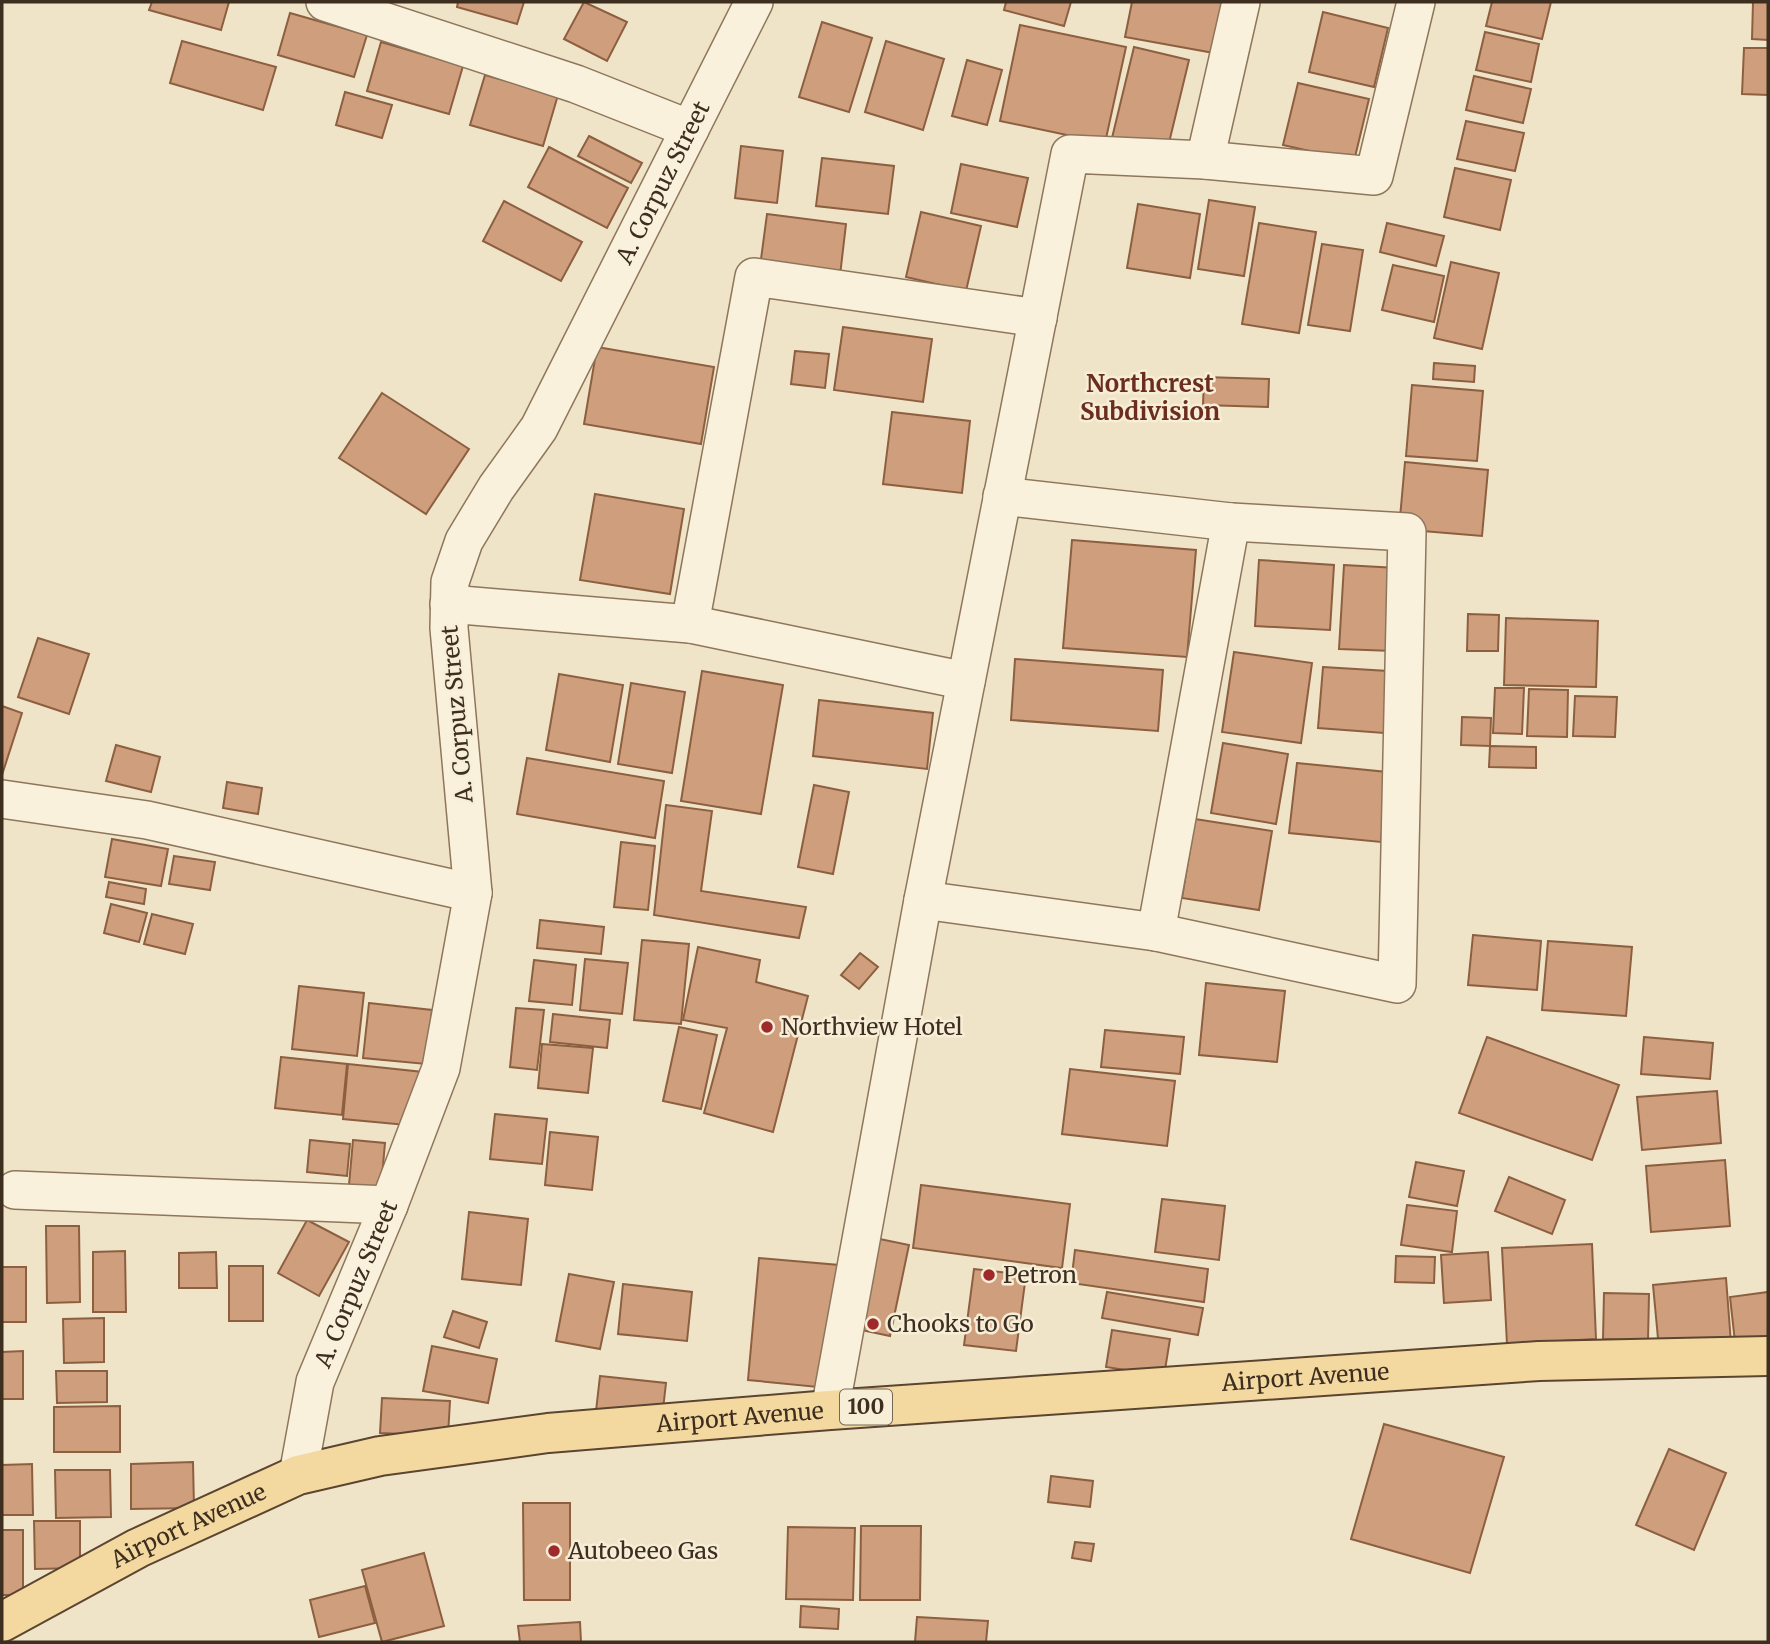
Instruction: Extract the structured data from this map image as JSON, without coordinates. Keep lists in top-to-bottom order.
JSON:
{
  "streets": {
    "main road": ["Airport Avenue", "100"],
    "street": ["A. Corpuz Street"]
  },
  "crossings": [
    ["A. Corpuz Street", "Airport Avenue"]
  ],
  "districts": ["Northcrest Subdivision"],
  "places": [
    "Northview Hotel",
    "Petron",
    "Chooks to Go",
    "Autobeeo Gas"
  ]
}
